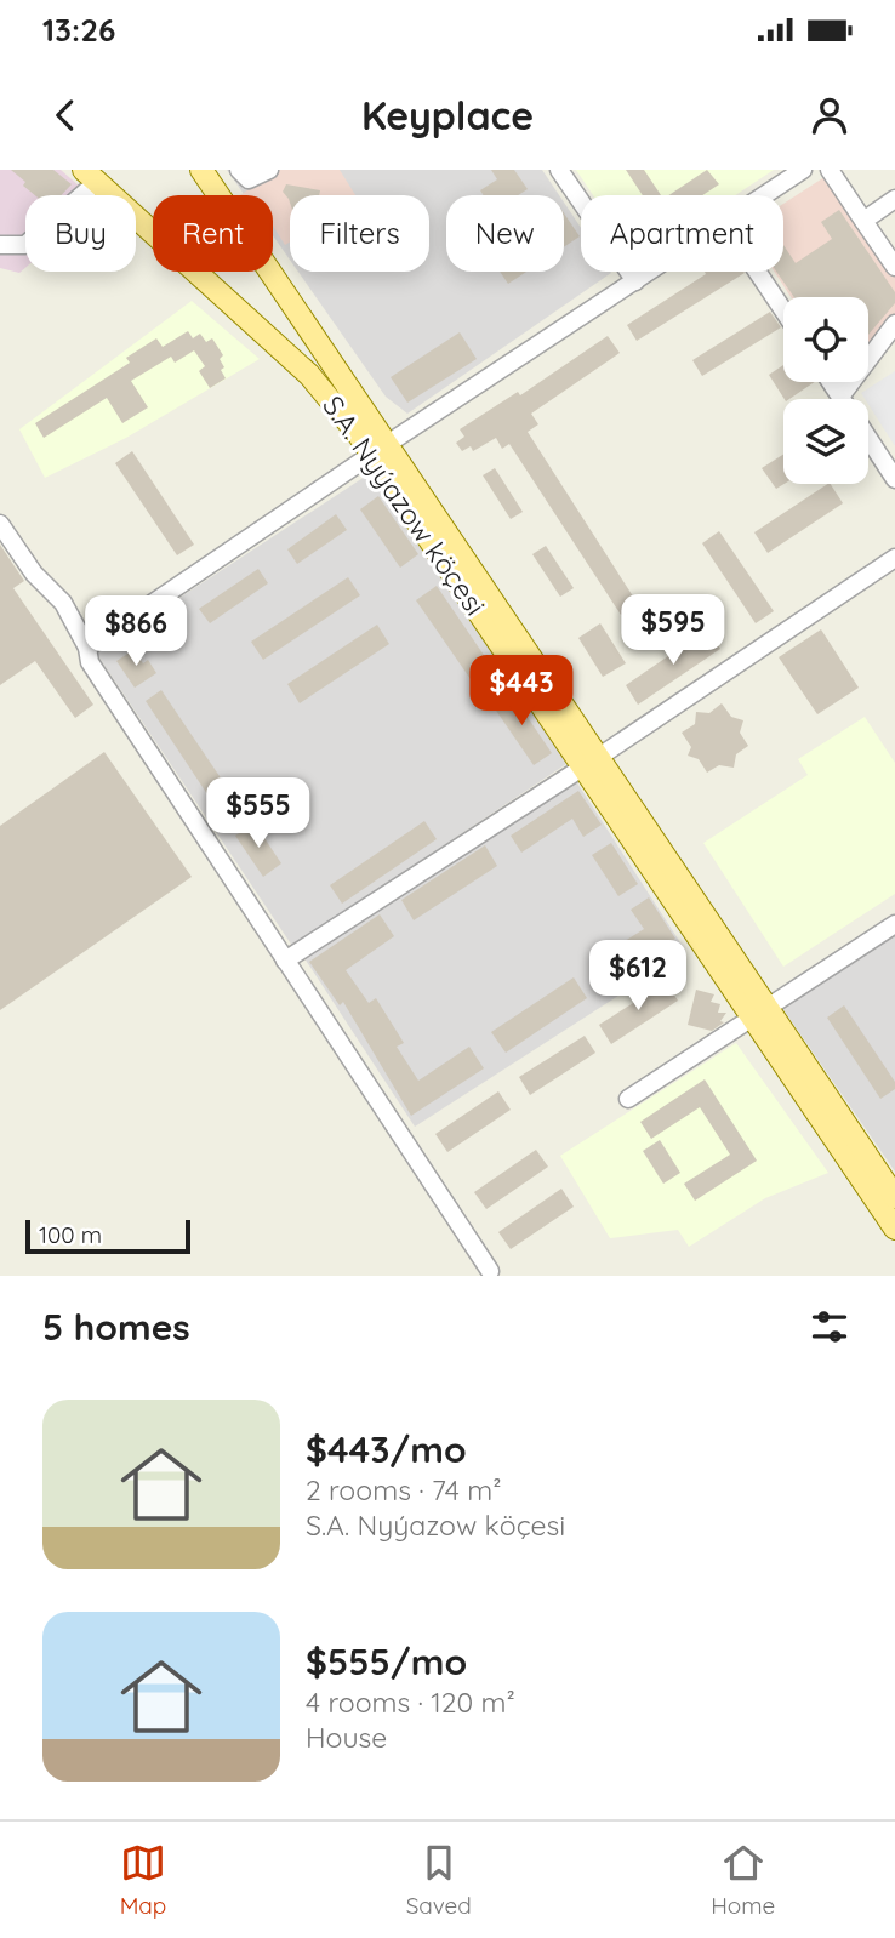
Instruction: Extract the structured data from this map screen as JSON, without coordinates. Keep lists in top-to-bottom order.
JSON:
{
  "streets": {
    "main road": ["S.A. Nyýazow köçesi"]
  },
  "scale_bar": "100 m",
  "page": {
    "status": "13:26",
    "header": "Keyplace",
    "chip": [
      "Buy",
      "Rent",
      "Filters",
      "New",
      "Apartment"
    ],
    "price": [
      "$595",
      "$866",
      "$443",
      "$555",
      "$612"
    ],
    "scale": "100 m",
    "heading": "5 homes",
    "list": [
      {
        "name": "$443/mo",
        "note": "2 rooms · 74 m² · S.A. Nyýazow köçesi"
      },
      {
        "name": "$555/mo",
        "note": "4 rooms · 120 m² · House"
      }
    ],
    "tabs": ["Map", "Saved", "Home"]
  }
}
